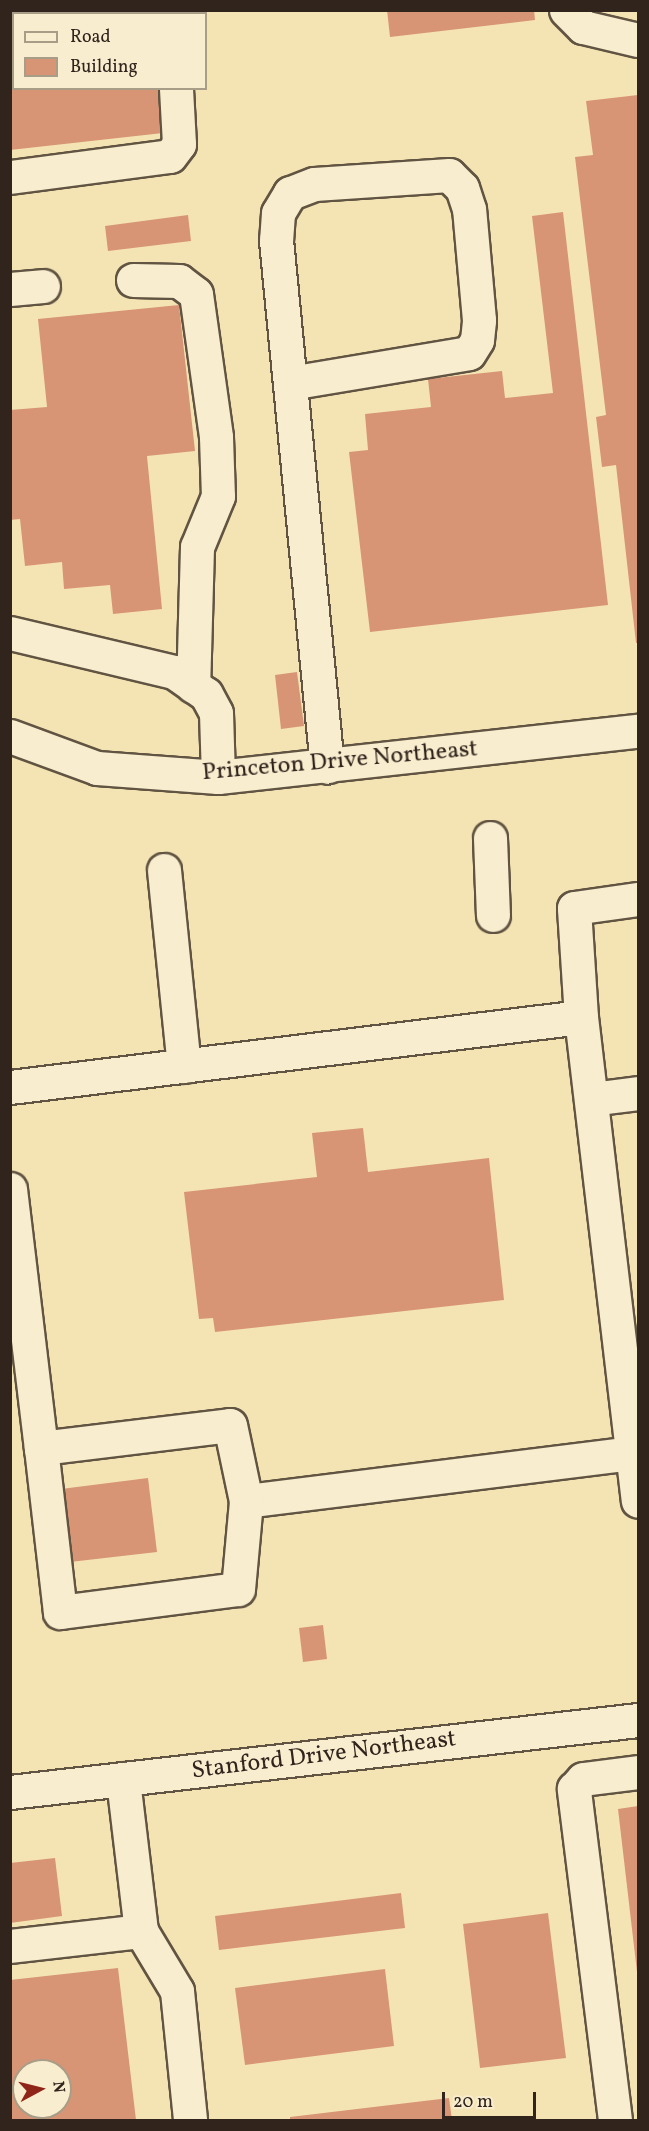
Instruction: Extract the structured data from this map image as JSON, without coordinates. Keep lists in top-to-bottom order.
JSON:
{
  "streets": {
    "street": ["Princeton Drive Northeast", "Stanford Drive Northeast"]
  },
  "legend": ["Road", "Building"],
  "scale_bar": "20 m",
  "north": "right"
}
